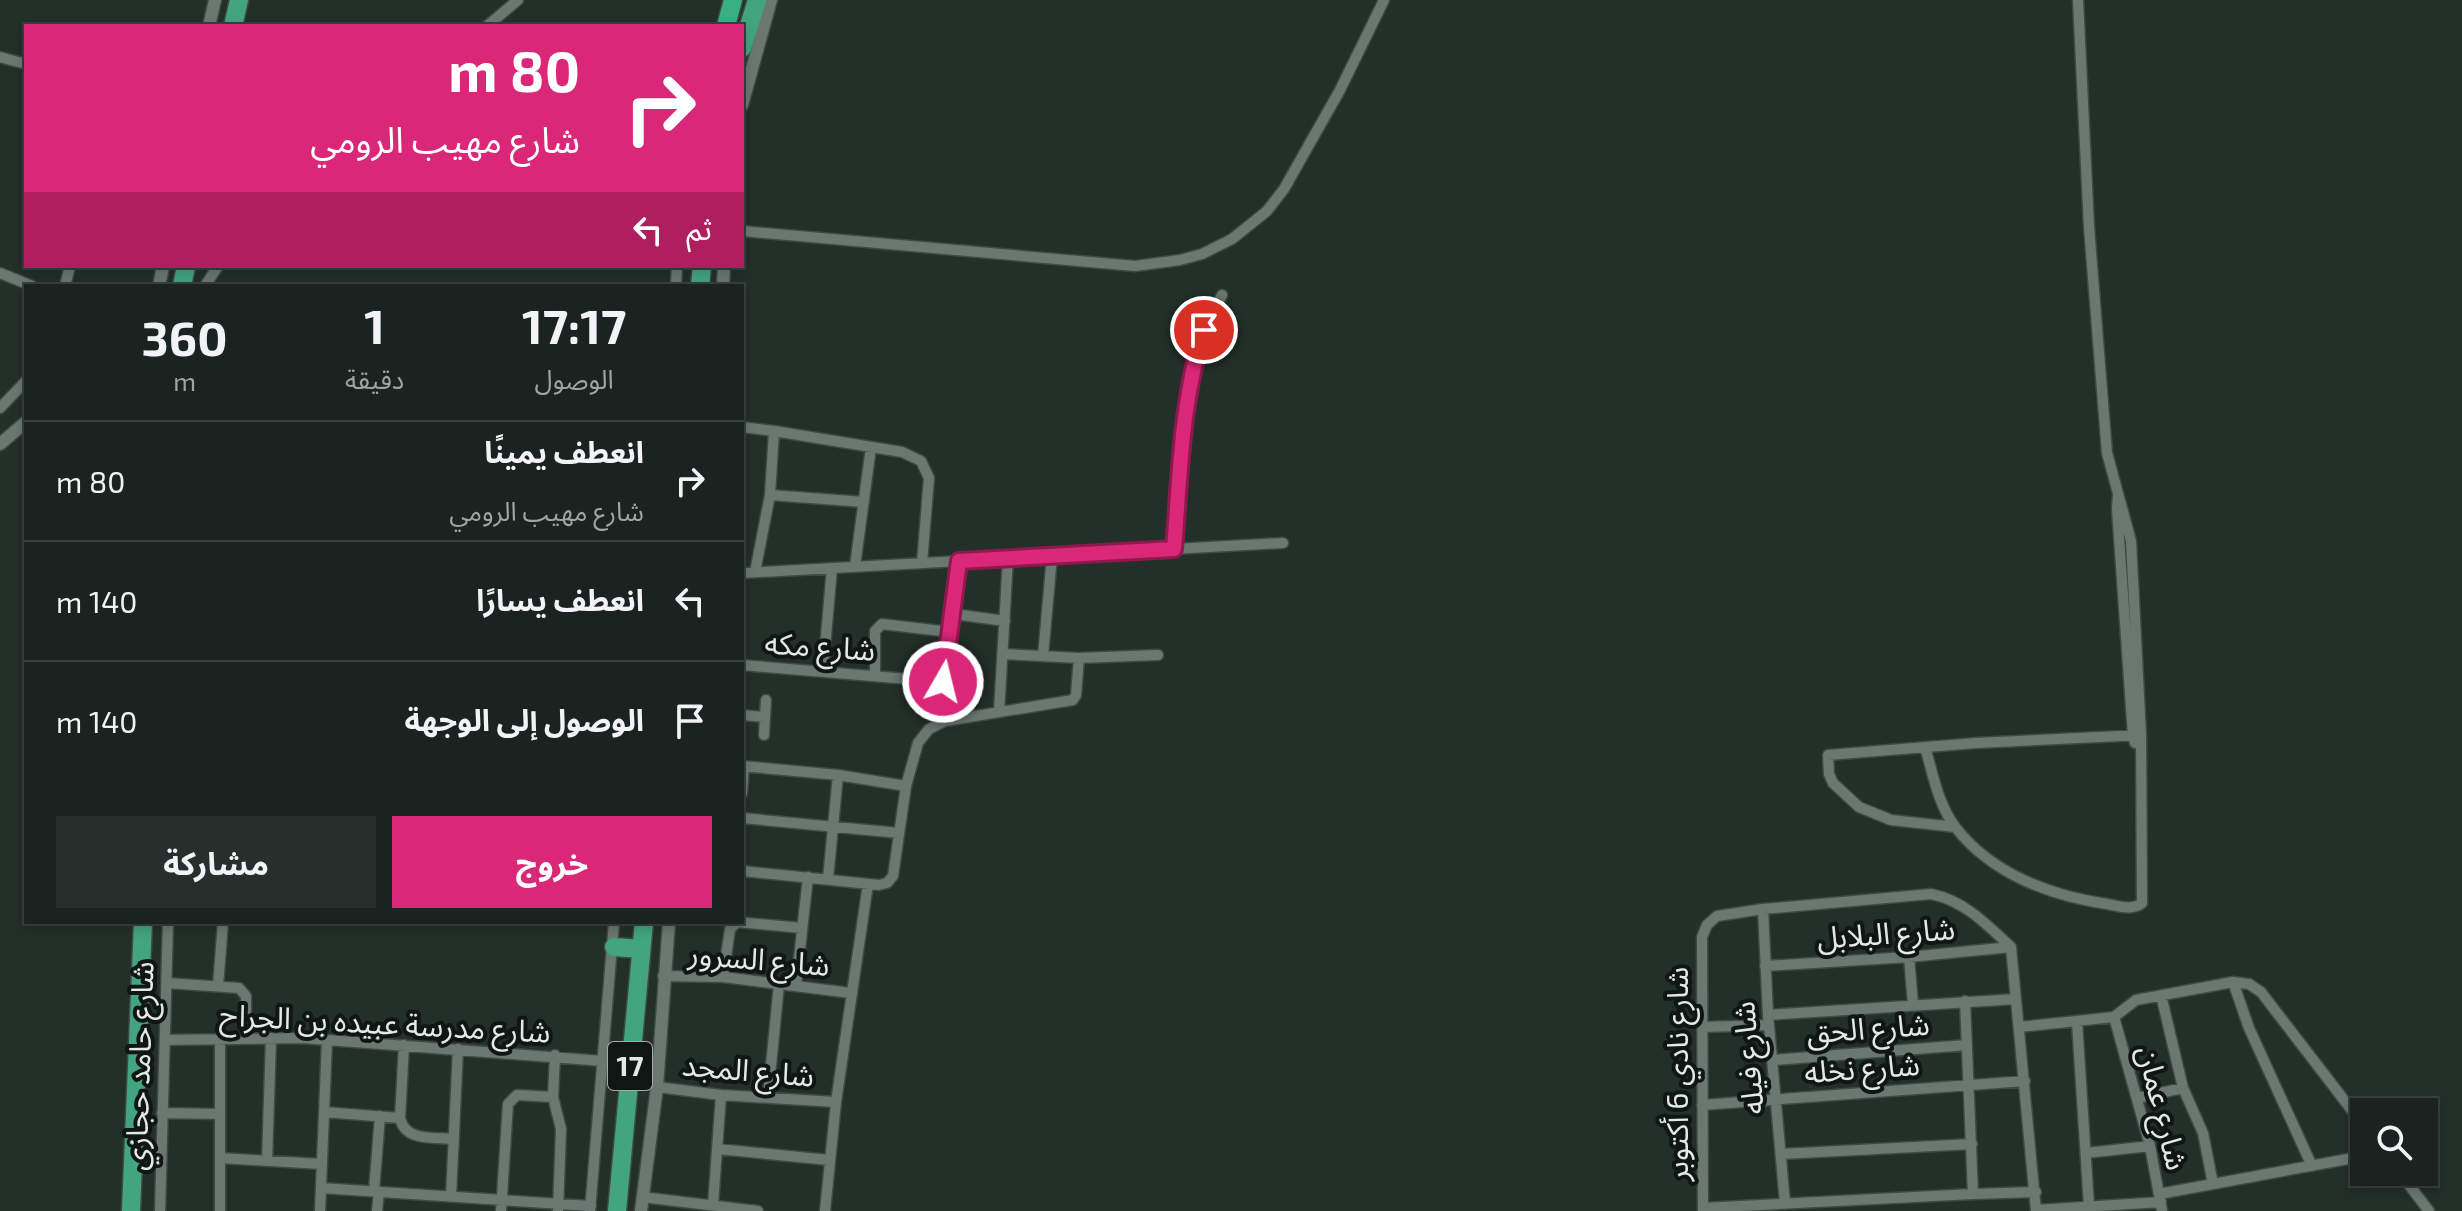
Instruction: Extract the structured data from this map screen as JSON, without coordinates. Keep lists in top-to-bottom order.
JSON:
{
  "streets": {
    "highway": ["17"],
    "street": [
      "شارع مكه",
      "شارع البلابل",
      "شارع السرور",
      "شارع مدرسة عبيده بن الجراح",
      "شارع الحق",
      "شارع فيله",
      "شارع حامد حجازي",
      "شارع نخله",
      "شارع المجد",
      "شارع نادي 6 أكتوبر",
      "شارع عمان"
    ]
  },
  "crossings": [
    ["شارع البلابل", "شارع فيله"],
    ["شارع مدرسة عبيده بن الجراح", "شارع حامد حجازي"],
    ["شارع الحق", "شارع فيله"],
    ["شارع فيله", "شارع نخله"],
    ["شارع فيله", "شارع نادي 6 أكتوبر"],
    ["شارع نخله", "شارع نادي 6 أكتوبر"]
  ],
  "page": {
    "turn": ["80 m", "شارع مهيب الرومي"],
    "then": "ثم",
    "eta": [
      "17:17",
      "الوصول",
      "1",
      "دقيقة",
      "360",
      "m"
    ],
    "list": [
      {
        "name": "انعطف يمينًا",
        "note": "شارع مهيب الرومي",
        "value": "80 m"
      },
      {
        "name": "انعطف يسارًا",
        "value": "140 m"
      },
      {
        "name": "الوصول إلى الوجهة",
        "value": "140 m"
      }
    ],
    "buttons": ["خروج", "مشاركة"]
  }
}
